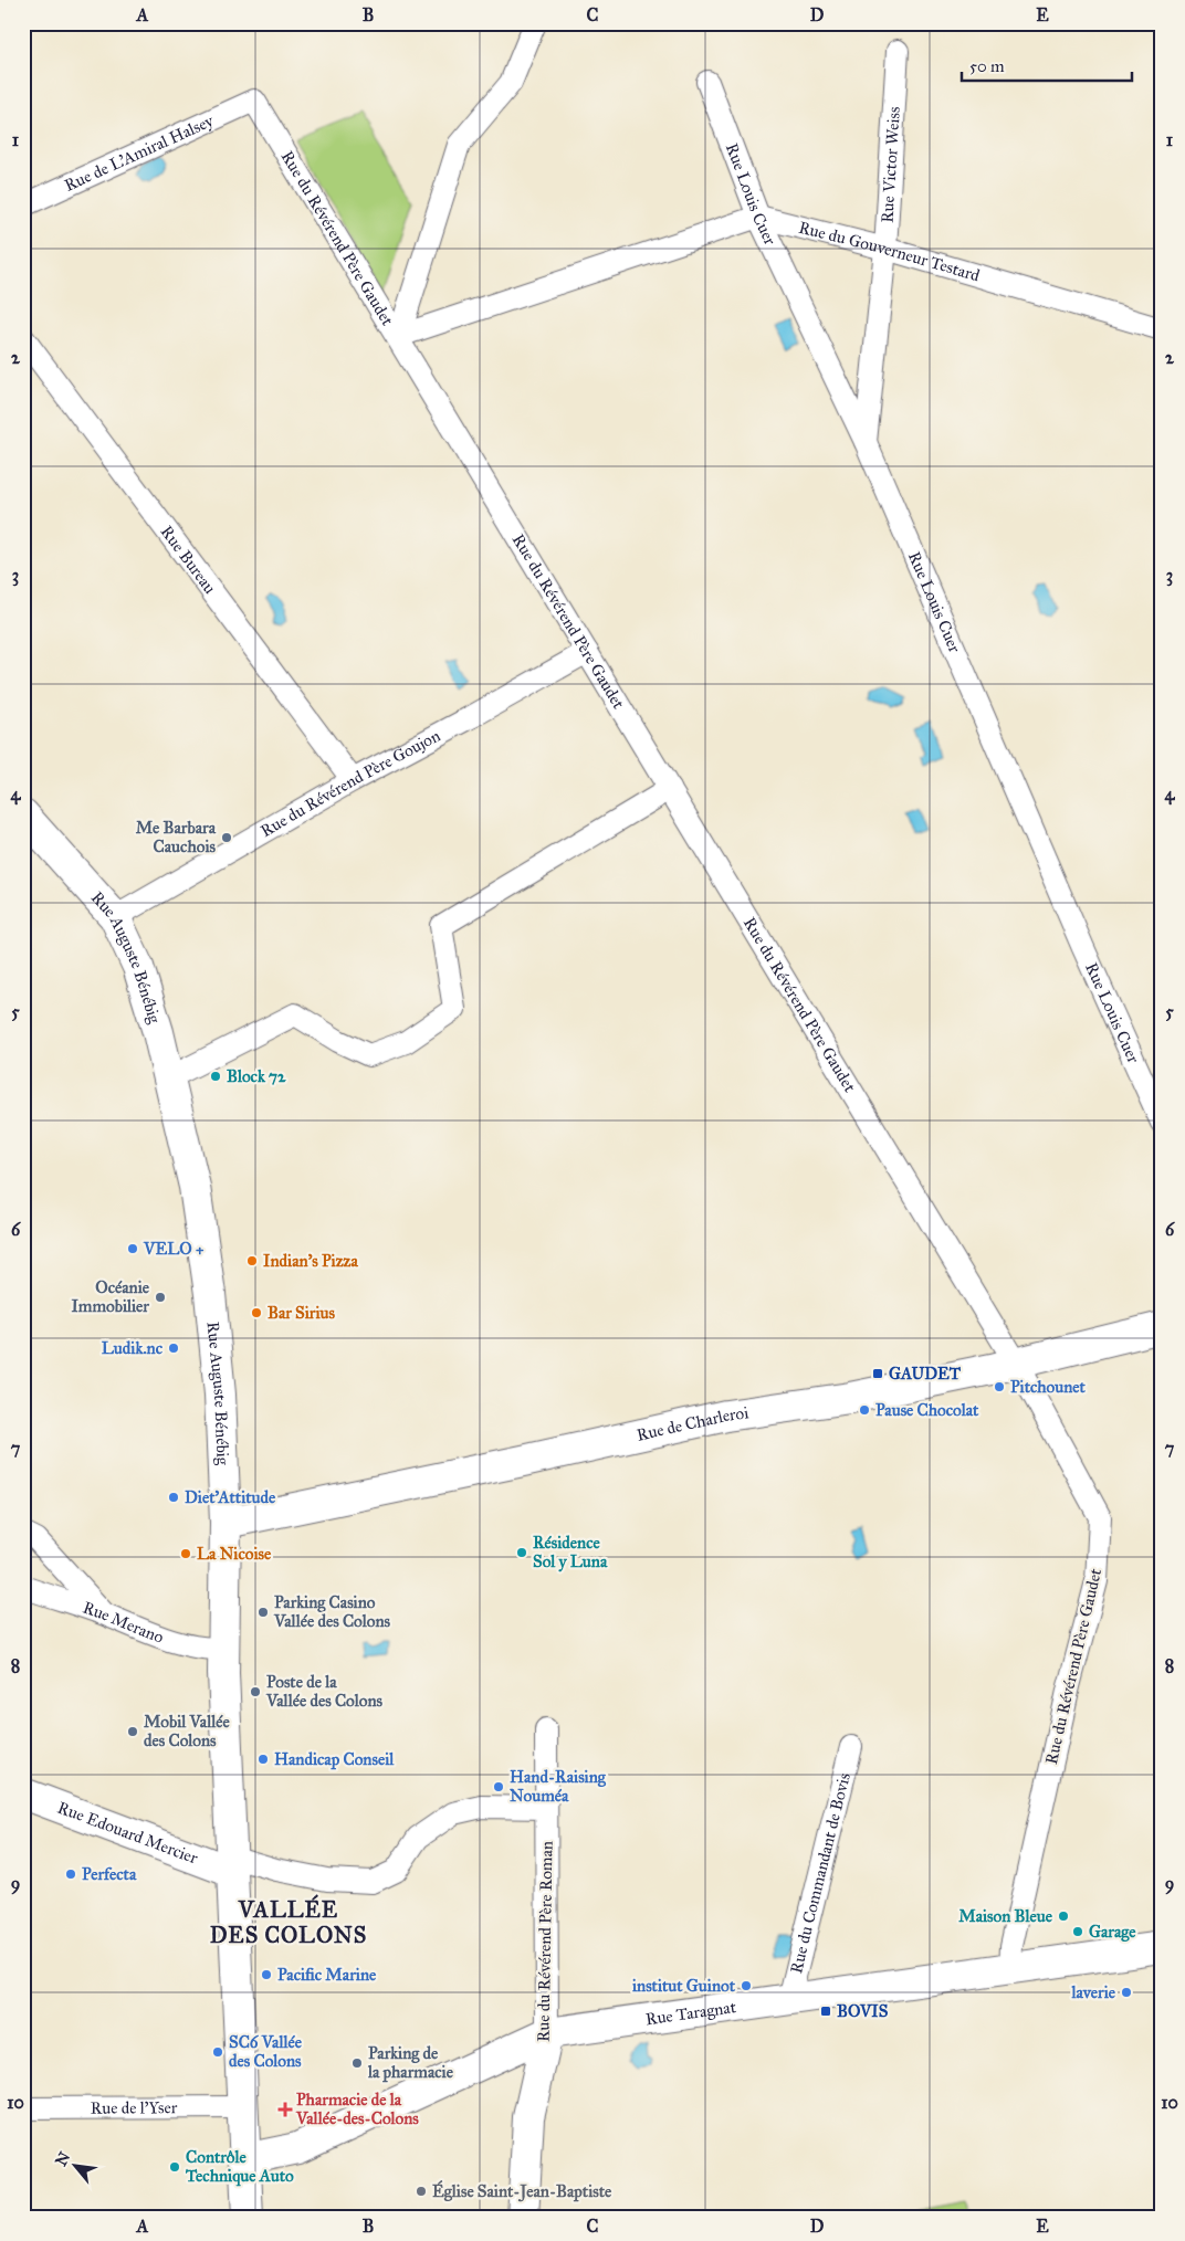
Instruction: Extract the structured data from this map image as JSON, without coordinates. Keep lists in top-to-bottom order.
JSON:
{
  "streets": {
    "street": [
      "Rue de L'Amiral Halsey",
      "Rue Victor Weiss",
      "Rue Louis Cuer",
      "Rue du Révérend Père Gaudet",
      "Rue du Gouverneur Testard",
      "Rue Bureau",
      "Rue du Révérend Père Goujon",
      "Rue Auguste Bénébig",
      "Rue de Charleroi",
      "Rue Merano",
      "Rue Edouard Mercier",
      "Rue du Commandant de Bovis",
      "Rue du Révérend Père Roman",
      "Rue Taragnat",
      "Rue de l'Yser"
    ]
  },
  "crossings": [
    ["Rue de L'Amiral Halsey", "Rue du Révérend Père Gaudet"],
    ["Rue Victor Weiss", "Rue Louis Cuer"],
    ["Rue Victor Weiss", "Rue du Gouverneur Testard"],
    ["Rue Louis Cuer", "Rue du Gouverneur Testard"],
    ["Rue du Révérend Père Gaudet", "Rue du Révérend Père Goujon"],
    ["Rue du Révérend Père Gaudet", "Rue de Charleroi"],
    ["Rue du Révérend Père Gaudet", "Rue Taragnat"],
    ["Rue Bureau", "Rue du Révérend Père Goujon"],
    ["Rue du Révérend Père Goujon", "Rue Auguste Bénébig"],
    ["Rue Auguste Bénébig", "Rue de Charleroi"],
    ["Rue Auguste Bénébig", "Rue Merano"],
    ["Rue Auguste Bénébig", "Rue Edouard Mercier"],
    ["Rue Auguste Bénébig", "Rue Taragnat"],
    ["Rue Auguste Bénébig", "Rue de l'Yser"],
    ["Rue du Commandant de Bovis", "Rue Taragnat"],
    ["Rue du Révérend Père Roman", "Rue Taragnat"]
  ],
  "districts": ["VALLÉE DES COLONS"],
  "places": {
    "other": [
      "Me Barbara Cauchois",
      "Block 72",
      "VELO +",
      "Indian's Pizza",
      "Océanie Immobilier",
      "Bar Sirius",
      "Ludik.nc",
      "Pitchounet",
      "Pause Chocolat",
      "Diet'Attitude",
      "Résidence Sol y Luna",
      "La Nicoise",
      "Parking Casino Vallée des Colons",
      "Poste de la Vallée des Colons",
      "Mobil Vallée des Colons",
      "Handicap Conseil",
      "Hand-Raising Nouméa",
      "Perfecta",
      "Maison Bleue",
      "Garage",
      "Pacific Marine",
      "institut Guinot",
      "laverie",
      "SC6 Vallée des Colons",
      "Parking de la pharmacie",
      "Contrôle Technique Auto",
      "Église Saint-Jean-Baptiste"
    ],
    "transit": ["GAUDET", "BOVIS"],
    "health": ["Pharmacie de la Vallée-des-Colons"]
  },
  "scale_bar": "50 m",
  "north": "top left",
  "grid": {
    "columns": [
      "A",
      "B",
      "C",
      "D",
      "E"
    ],
    "rows": [
      "1",
      "2",
      "3",
      "4",
      "5",
      "6",
      "7",
      "8",
      "9",
      "10"
    ]
  }
}
